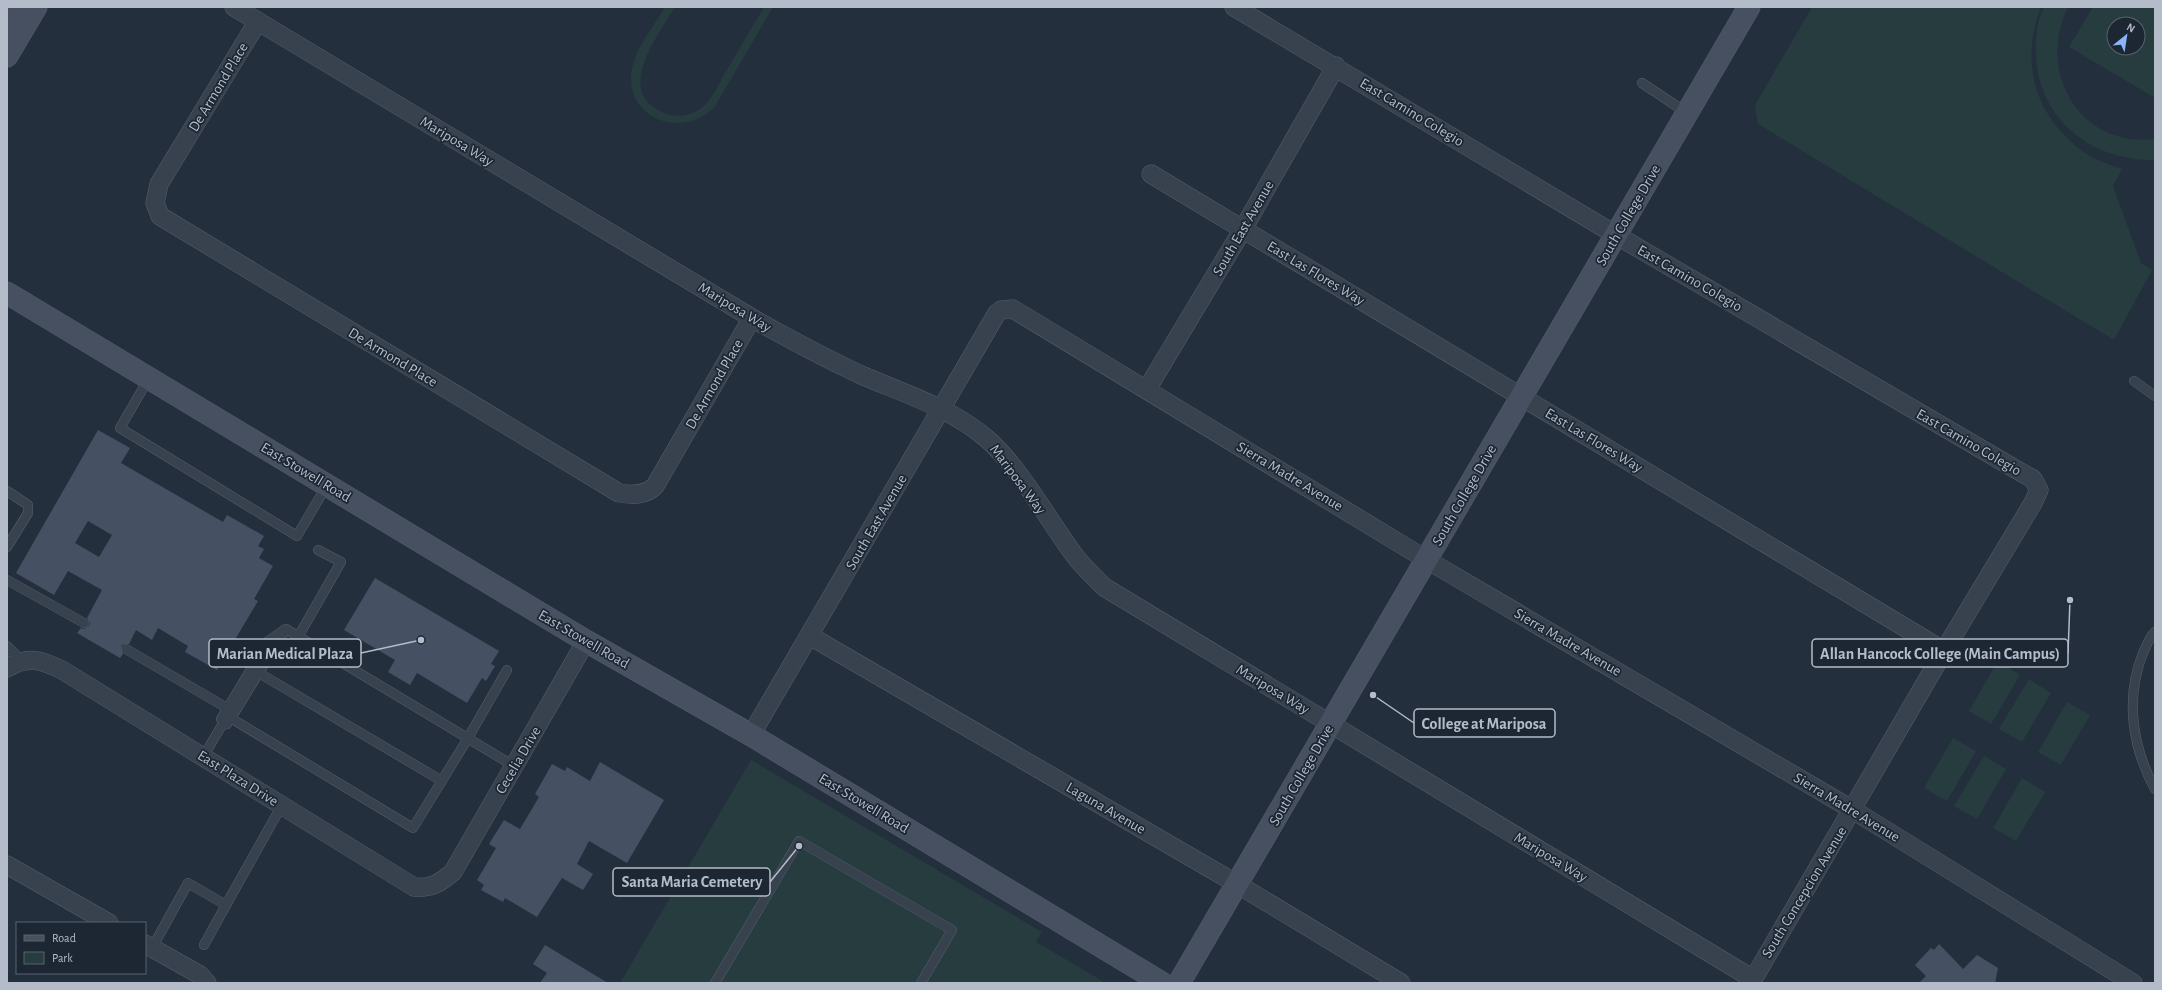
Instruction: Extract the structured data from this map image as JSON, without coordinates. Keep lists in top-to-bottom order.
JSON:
{
  "streets": {
    "main road": ["South College Drive", "East Stowell Road"],
    "street": [
      "De Armond Place",
      "East Camino Colegio",
      "Mariposa Way",
      "South East Avenue",
      "East Las Flores Way",
      "Sierra Madre Avenue",
      "Cecelia Drive",
      "East Plaza Drive",
      "Laguna Avenue",
      "South Concepcion Avenue"
    ]
  },
  "crossings": [
    ["De Armond Place", "Mariposa Way"],
    ["East Camino Colegio", "South College Drive"],
    ["East Camino Colegio", "South East Avenue"],
    ["East Camino Colegio", "South Concepcion Avenue"],
    ["Mariposa Way", "South College Drive"],
    ["Mariposa Way", "South East Avenue"],
    ["Mariposa Way", "South Concepcion Avenue"],
    ["South College Drive", "East Las Flores Way"],
    ["South College Drive", "Sierra Madre Avenue"],
    ["South College Drive", "Laguna Avenue"],
    ["South East Avenue", "East Las Flores Way"],
    ["South East Avenue", "East Stowell Road"],
    ["South East Avenue", "Sierra Madre Avenue"],
    ["South East Avenue", "Laguna Avenue"],
    ["East Las Flores Way", "South Concepcion Avenue"],
    ["East Stowell Road", "Cecelia Drive"],
    ["Sierra Madre Avenue", "South Concepcion Avenue"],
    ["Cecelia Drive", "East Plaza Drive"]
  ],
  "places": [
    "Allan Hancock College (Main Campus)",
    "Marian Medical Plaza",
    "College at Mariposa",
    "Santa Maria Cemetery"
  ],
  "legend": ["Road", "Park"],
  "north": "top right"
}
